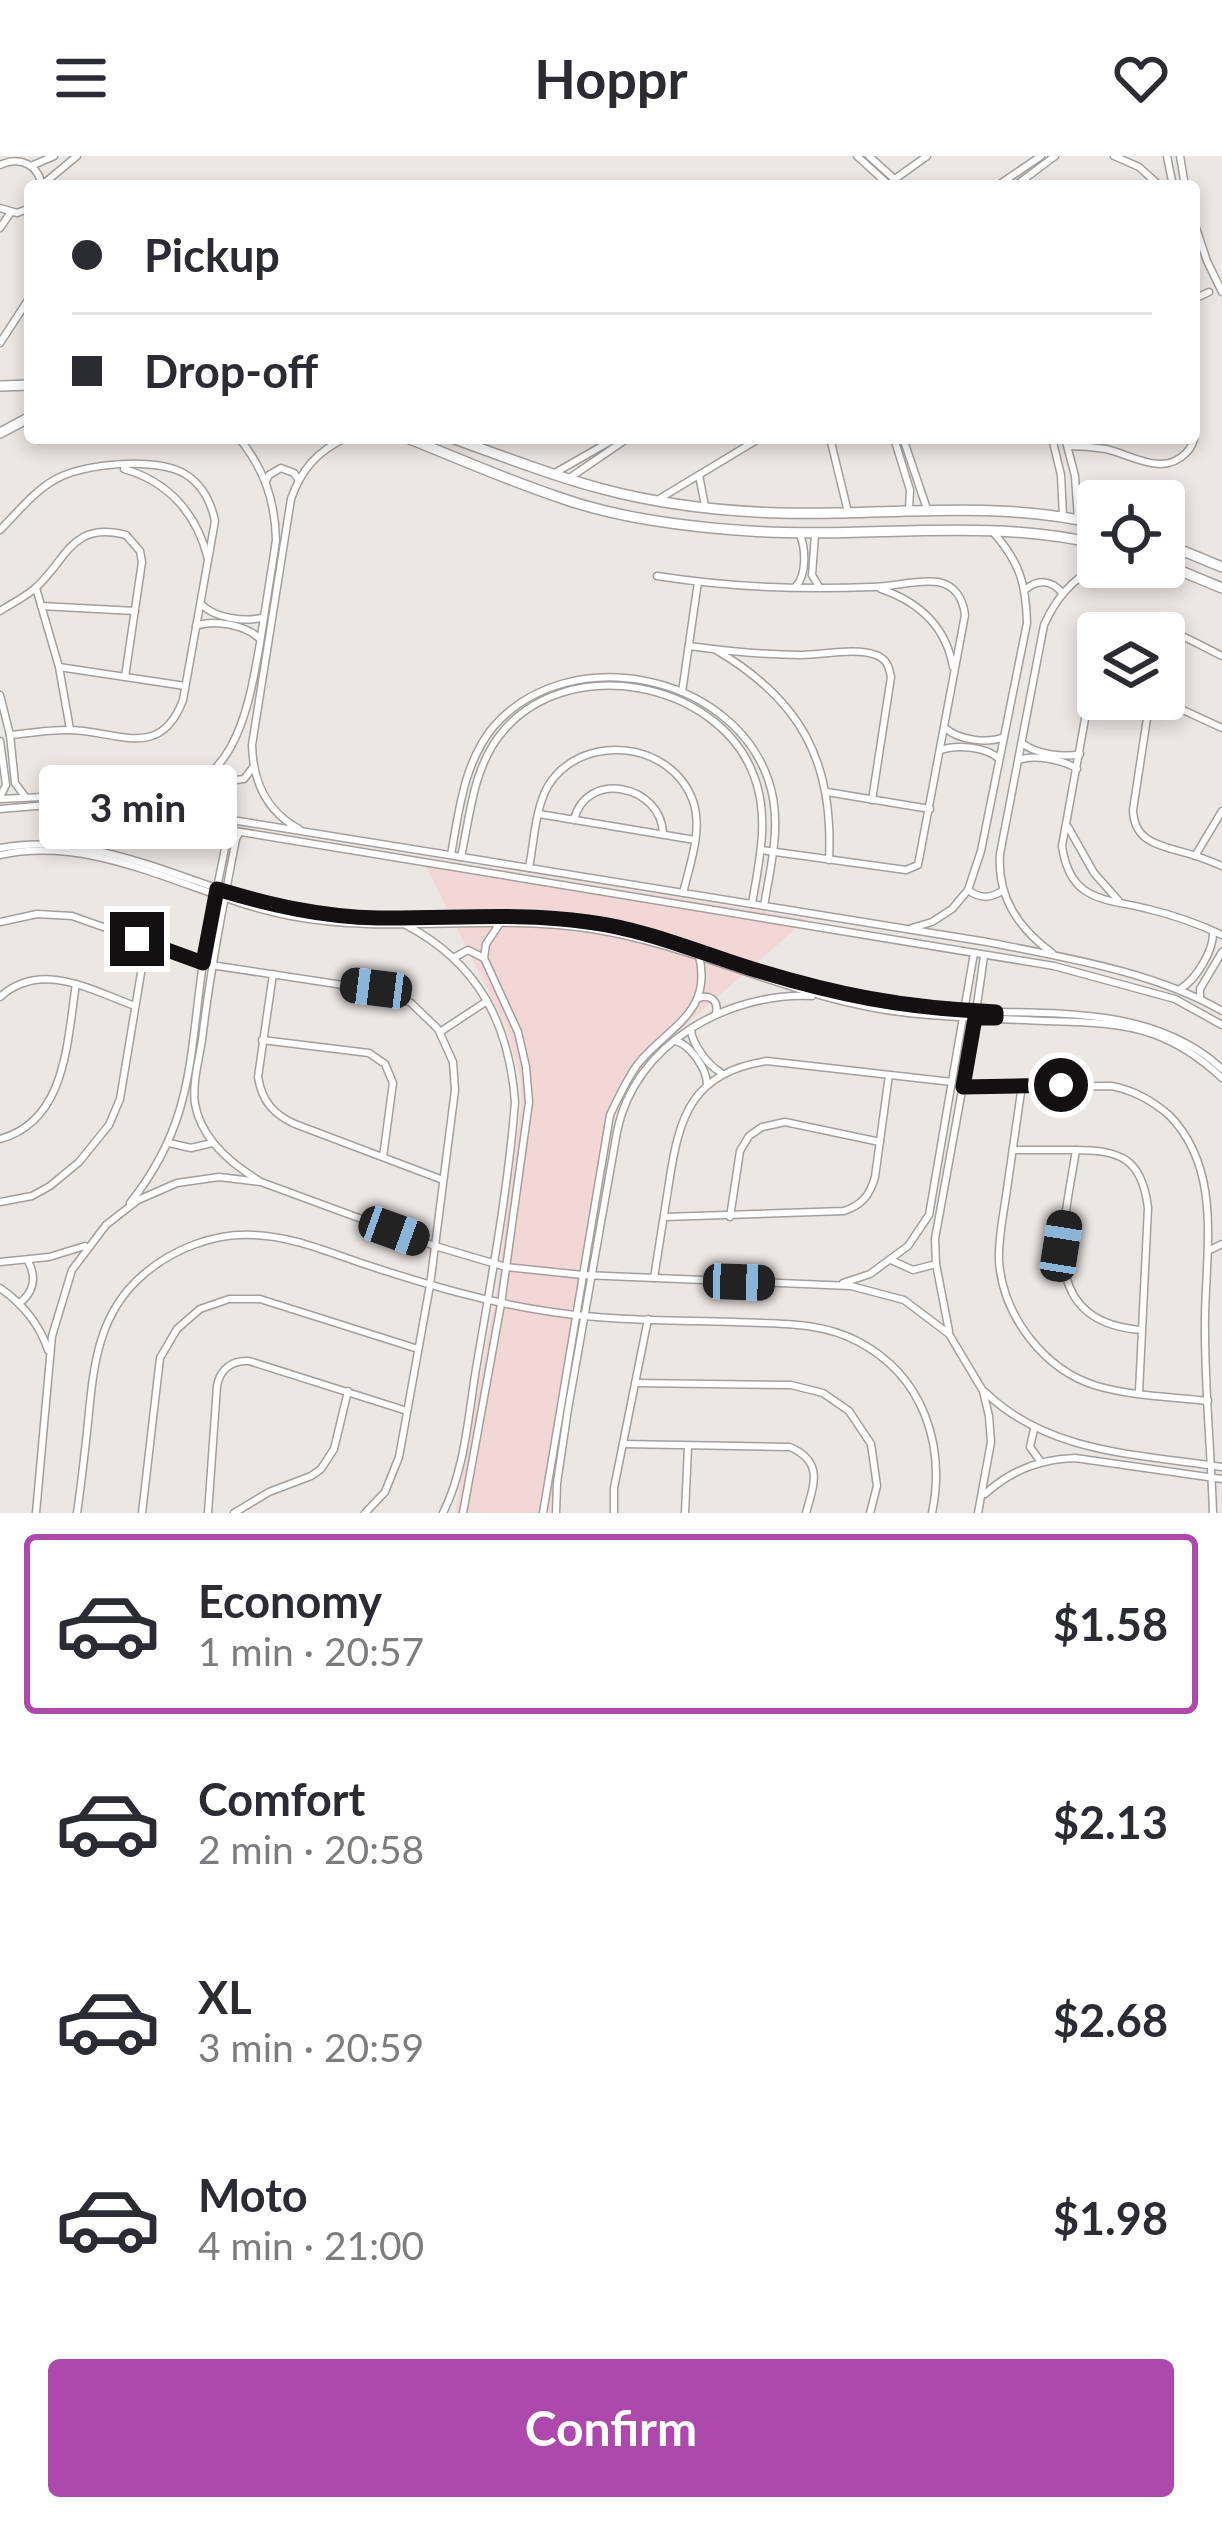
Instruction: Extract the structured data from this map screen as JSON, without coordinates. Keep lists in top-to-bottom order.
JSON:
{
  "page": {
    "header": "Hoppr",
    "banner": ["Pickup", "Drop-off"],
    "bubble": "3 min",
    "list": [
      {
        "name": "Economy",
        "note": "1 min · 20:57",
        "value": "$1.58"
      },
      {
        "name": "Comfort",
        "note": "2 min · 20:58",
        "value": "$2.13"
      },
      {
        "name": "XL",
        "note": "3 min · 20:59",
        "value": "$2.68"
      },
      {
        "name": "Moto",
        "note": "4 min · 21:00",
        "value": "$1.98"
      }
    ],
    "buttons": "Confirm"
  }
}
